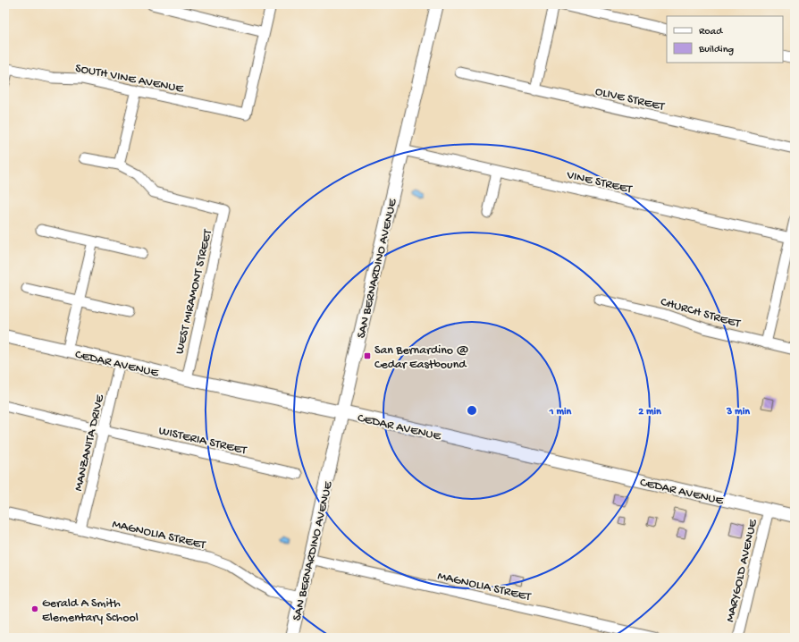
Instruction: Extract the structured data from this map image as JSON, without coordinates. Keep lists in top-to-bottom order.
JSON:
{
  "streets": {
    "main road": ["SAN BERNARDINO AVENUE", "CEDAR AVENUE"],
    "street": [
      "SOUTH VINE AVENUE",
      "OLIVE STREET",
      "VINE STREET",
      "WEST MIRAMONT STREET",
      "CHURCH STREET",
      "WISTERIA STREET",
      "MANZANITA DRIVE",
      "MAGNOLIA STREET",
      "MARYGOLD AVENUE"
    ]
  },
  "crossings": [
    ["VINE STREET", "SAN BERNARDINO AVENUE"],
    ["SAN BERNARDINO AVENUE", "CEDAR AVENUE"],
    ["SAN BERNARDINO AVENUE", "MAGNOLIA STREET"],
    ["WEST MIRAMONT STREET", "CEDAR AVENUE"],
    ["CEDAR AVENUE", "MANZANITA DRIVE"],
    ["CEDAR AVENUE", "MARYGOLD AVENUE"],
    ["WISTERIA STREET", "MANZANITA DRIVE"],
    ["MANZANITA DRIVE", "MAGNOLIA STREET"]
  ],
  "places": {
    "transit": ["San Bernardino @ Cedar Eastbound"],
    "other": ["Gerald A Smith Elementary School"]
  },
  "legend": ["Road", "Building"],
  "rings": ["1 min", "2 min", "3 min"]
}
